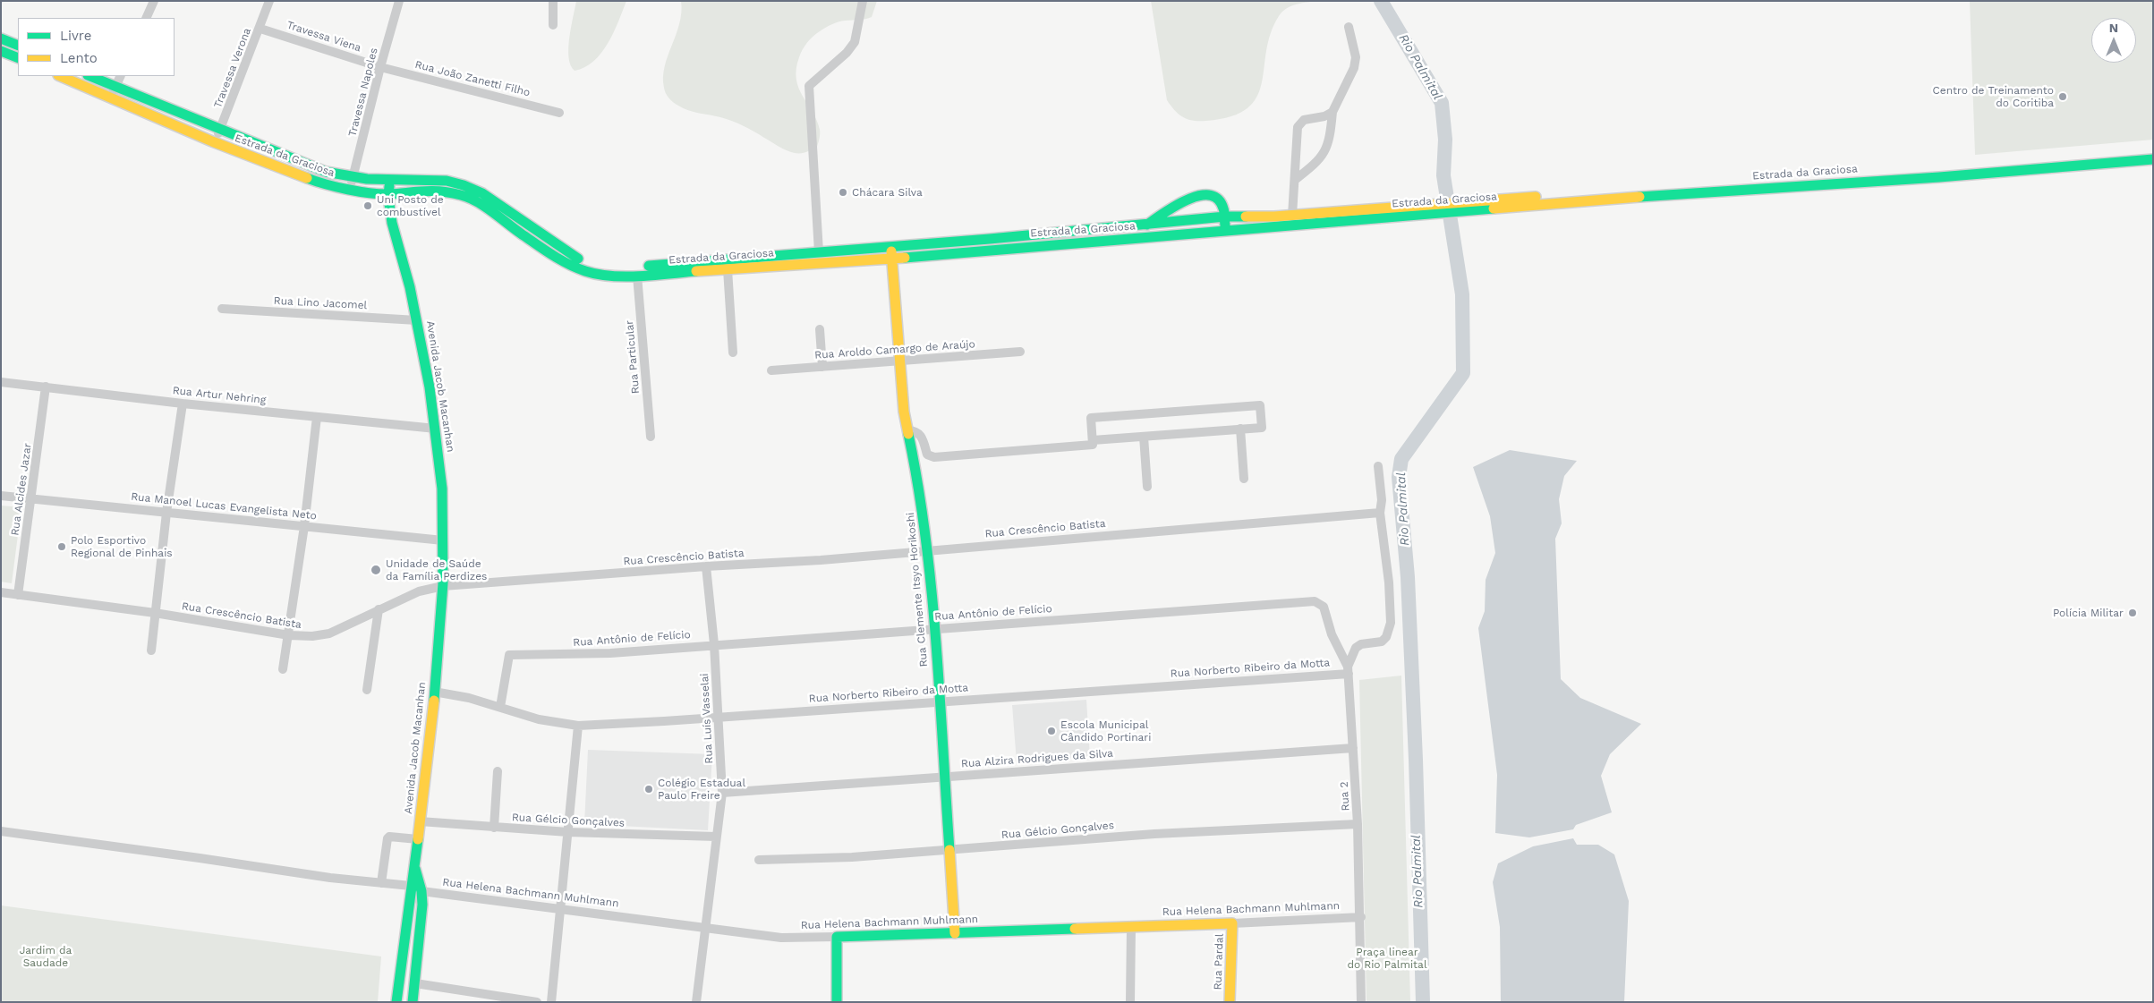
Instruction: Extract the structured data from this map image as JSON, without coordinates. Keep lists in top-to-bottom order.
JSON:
{
  "streets": {
    "main road": [
      "Estrada da Graciosa",
      "Avenida Jacob Macanhan",
      "Rua Clemente Itsyo Horikoshi",
      "Rua Helena Bachmann Muhlmann",
      "Rua Pardal"
    ],
    "street": [
      "Travessa Viena",
      "Travessa Verona",
      "Rua João Zanetti Filho",
      "Travessa Napoles",
      "Rua Lino Jacomel",
      "Rua Aroldo Camargo de Araújo",
      "Rua Particular",
      "Rua Artur Nehring",
      "Rua Alcides Jazar",
      "Rua Manoel Lucas Evangelista Neto",
      "Rua Crescêncio Batista",
      "Rua Antônio de Felício",
      "Rua Norberto Ribeiro da Motta",
      "Rua Luís Vasselai",
      "Rua Alzira Rodrigues da Silva",
      "Rua 2",
      "Rua Gélcio Gonçalves"
    ]
  },
  "crossings": [
    ["Travessa Viena", "Travessa Verona"],
    ["Travessa Viena", "Rua João Zanetti Filho"],
    ["Travessa Viena", "Travessa Napoles"],
    ["Travessa Verona", "Estrada da Graciosa"],
    ["Rua João Zanetti Filho", "Travessa Napoles"],
    ["Travessa Napoles", "Estrada da Graciosa"],
    ["Estrada da Graciosa", "Rua Particular"],
    ["Estrada da Graciosa", "Avenida Jacob Macanhan"],
    ["Estrada da Graciosa", "Rua Clemente Itsyo Horikoshi"],
    ["Rua Lino Jacomel", "Avenida Jacob Macanhan"],
    ["Rua Aroldo Camargo de Araújo", "Rua Clemente Itsyo Horikoshi"],
    ["Avenida Jacob Macanhan", "Rua Artur Nehring"],
    ["Avenida Jacob Macanhan", "Rua Manoel Lucas Evangelista Neto"],
    ["Avenida Jacob Macanhan", "Rua Crescêncio Batista"],
    ["Avenida Jacob Macanhan", "Rua Norberto Ribeiro da Motta"],
    ["Avenida Jacob Macanhan", "Rua Gélcio Gonçalves"],
    ["Avenida Jacob Macanhan", "Rua Helena Bachmann Muhlmann"],
    ["Rua Artur Nehring", "Rua Alcides Jazar"],
    ["Rua Alcides Jazar", "Rua Manoel Lucas Evangelista Neto"],
    ["Rua Alcides Jazar", "Rua Crescêncio Batista"],
    ["Rua Crescêncio Batista", "Rua Clemente Itsyo Horikoshi"],
    ["Rua Crescêncio Batista", "Rua Luís Vasselai"],
    ["Rua Clemente Itsyo Horikoshi", "Rua Antônio de Felício"],
    ["Rua Clemente Itsyo Horikoshi", "Rua Norberto Ribeiro da Motta"],
    ["Rua Clemente Itsyo Horikoshi", "Rua Alzira Rodrigues da Silva"],
    ["Rua Clemente Itsyo Horikoshi", "Rua Gélcio Gonçalves"],
    ["Rua Clemente Itsyo Horikoshi", "Rua Helena Bachmann Muhlmann"],
    ["Rua Antônio de Felício", "Rua Norberto Ribeiro da Motta"],
    ["Rua Antônio de Felício", "Rua Luís Vasselai"],
    ["Rua Antônio de Felício", "Rua 2"],
    ["Rua Norberto Ribeiro da Motta", "Rua Luís Vasselai"],
    ["Rua Norberto Ribeiro da Motta", "Rua 2"],
    ["Rua Luís Vasselai", "Rua Alzira Rodrigues da Silva"],
    ["Rua Luís Vasselai", "Rua Gélcio Gonçalves"],
    ["Rua Luís Vasselai", "Rua Helena Bachmann Muhlmann"],
    ["Rua Alzira Rodrigues da Silva", "Rua 2"],
    ["Rua 2", "Rua Gélcio Gonçalves"],
    ["Rua 2", "Rua Helena Bachmann Muhlmann"],
    ["Rua Helena Bachmann Muhlmann", "Rua Pardal"]
  ],
  "water": ["Rio Palmital"],
  "parks": ["Jardim da Saudade", "Praça linear do Rio Palmital"],
  "places": [
    "Centro de Treinamento do Coritiba",
    "Chácara Silva",
    "Uni Posto de combustível",
    "Polo Esportivo Regional de Pinhais",
    "Unidade de Saúde da Família Perdizes",
    "Polícia Militar",
    "Escola Municipal Cândido Portinari",
    "Colégio Estadual Paulo Freire"
  ],
  "legend": ["Livre", "Lento"],
  "north": "top"
}
